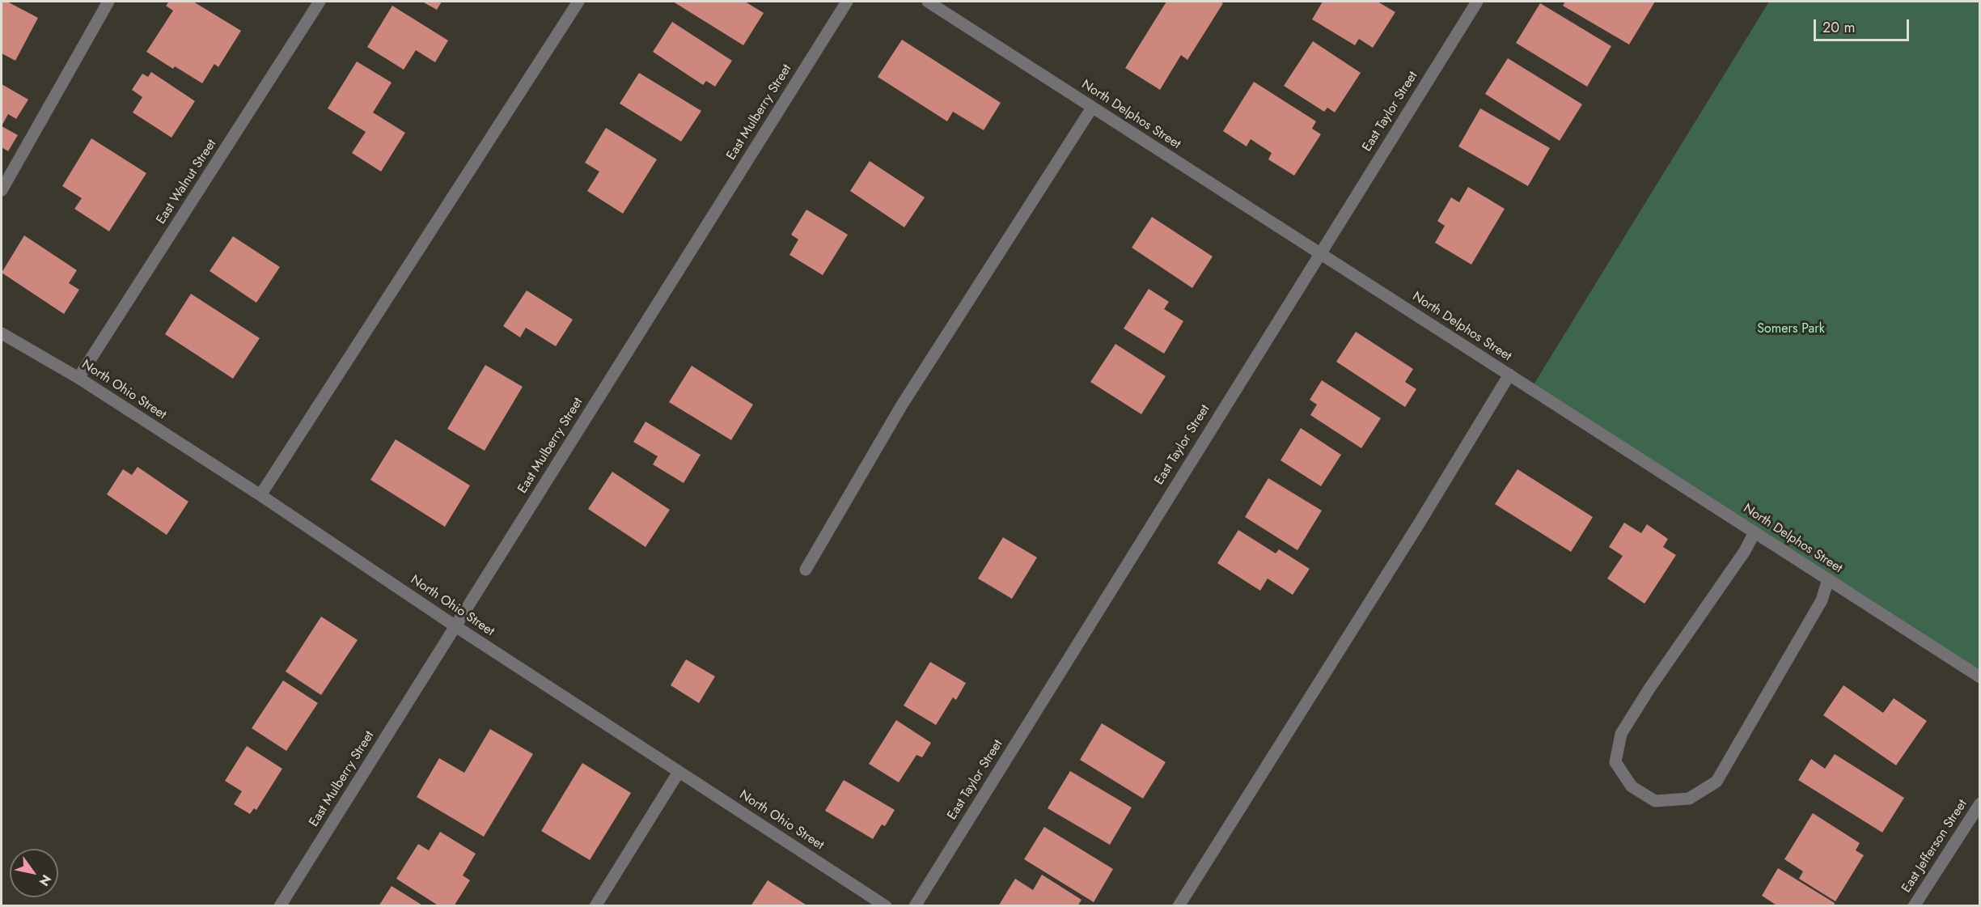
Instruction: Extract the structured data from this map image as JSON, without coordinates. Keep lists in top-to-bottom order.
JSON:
{
  "streets": {
    "street": [
      "East Taylor Street",
      "East Mulberry Street",
      "North Delphos Street",
      "East Walnut Street",
      "North Ohio Street",
      "East Jefferson Street"
    ]
  },
  "crossings": [
    ["East Taylor Street", "North Delphos Street"],
    ["East Mulberry Street", "North Ohio Street"],
    ["East Walnut Street", "North Ohio Street"]
  ],
  "parks": ["Somers Park"],
  "scale_bar": "20 m",
  "north": "bottom right"
}
